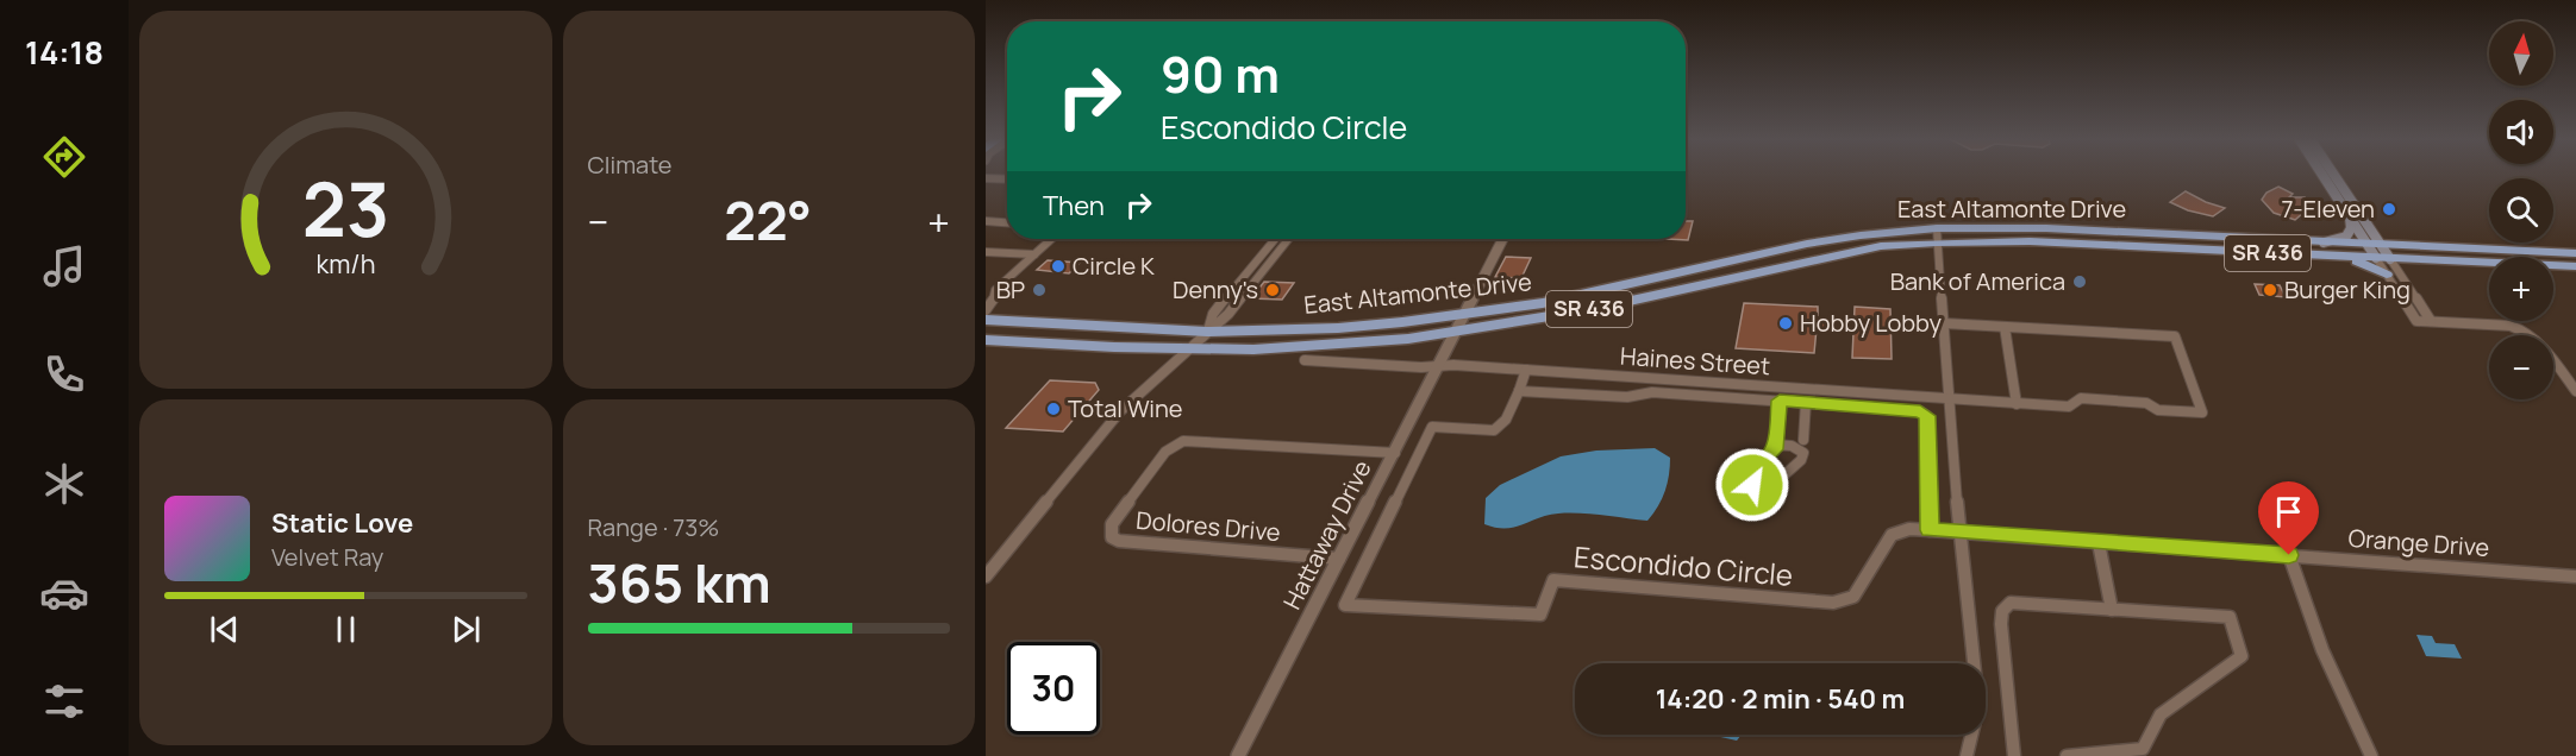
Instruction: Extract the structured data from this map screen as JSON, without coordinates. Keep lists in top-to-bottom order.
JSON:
{
  "streets": {
    "main road": ["East Altamonte Drive", "SR 436"],
    "street": [
      "Haines Street",
      "Dolores Drive",
      "Hattaway Drive",
      "Orange Drive",
      "Escondido Circle"
    ]
  },
  "crossings": [
    ["East Altamonte Drive", "SR 436"],
    ["East Altamonte Drive", "Hattaway Drive"],
    ["Haines Street", "Hattaway Drive"],
    ["Haines Street", "Escondido Circle"],
    ["Dolores Drive", "Hattaway Drive"],
    ["Orange Drive", "Escondido Circle"]
  ],
  "places": [
    "7-Eleven",
    "Circle K",
    "Bank of America",
    "BP",
    "Denny's",
    "Burger King",
    "Hobby Lobby",
    "Total Wine"
  ],
  "north": "top",
  "page": {
    "tabs": "14:18",
    "tile": [
      "Climate",
      ["Range · 73%", "365 km"]
    ],
    "map_buttons": ["+", "−"],
    "turn": ["90 m", "Escondido Circle"],
    "then": "Then",
    "heat": ["−", "22°", "+"],
    "song": ["Static Love", "Velvet Ray"],
    "limit": "30",
    "trip": "14:20 · 2 min · 540 m",
    "gauge": ["23", "km/h"]
  }
}
